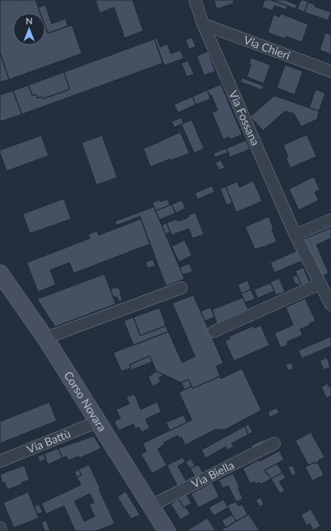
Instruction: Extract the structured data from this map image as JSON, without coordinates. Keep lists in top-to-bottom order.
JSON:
{
  "streets": {
    "main road": ["Corso Novara"],
    "street": [
      "Via Chieri",
      "Via Fossana",
      "Via Battù",
      "Via Biella"
    ]
  },
  "crossings": [
    ["Via Chieri", "Via Fossana"],
    ["Corso Novara", "Via Battù"],
    ["Corso Novara", "Via Biella"]
  ],
  "north": "top"
}
